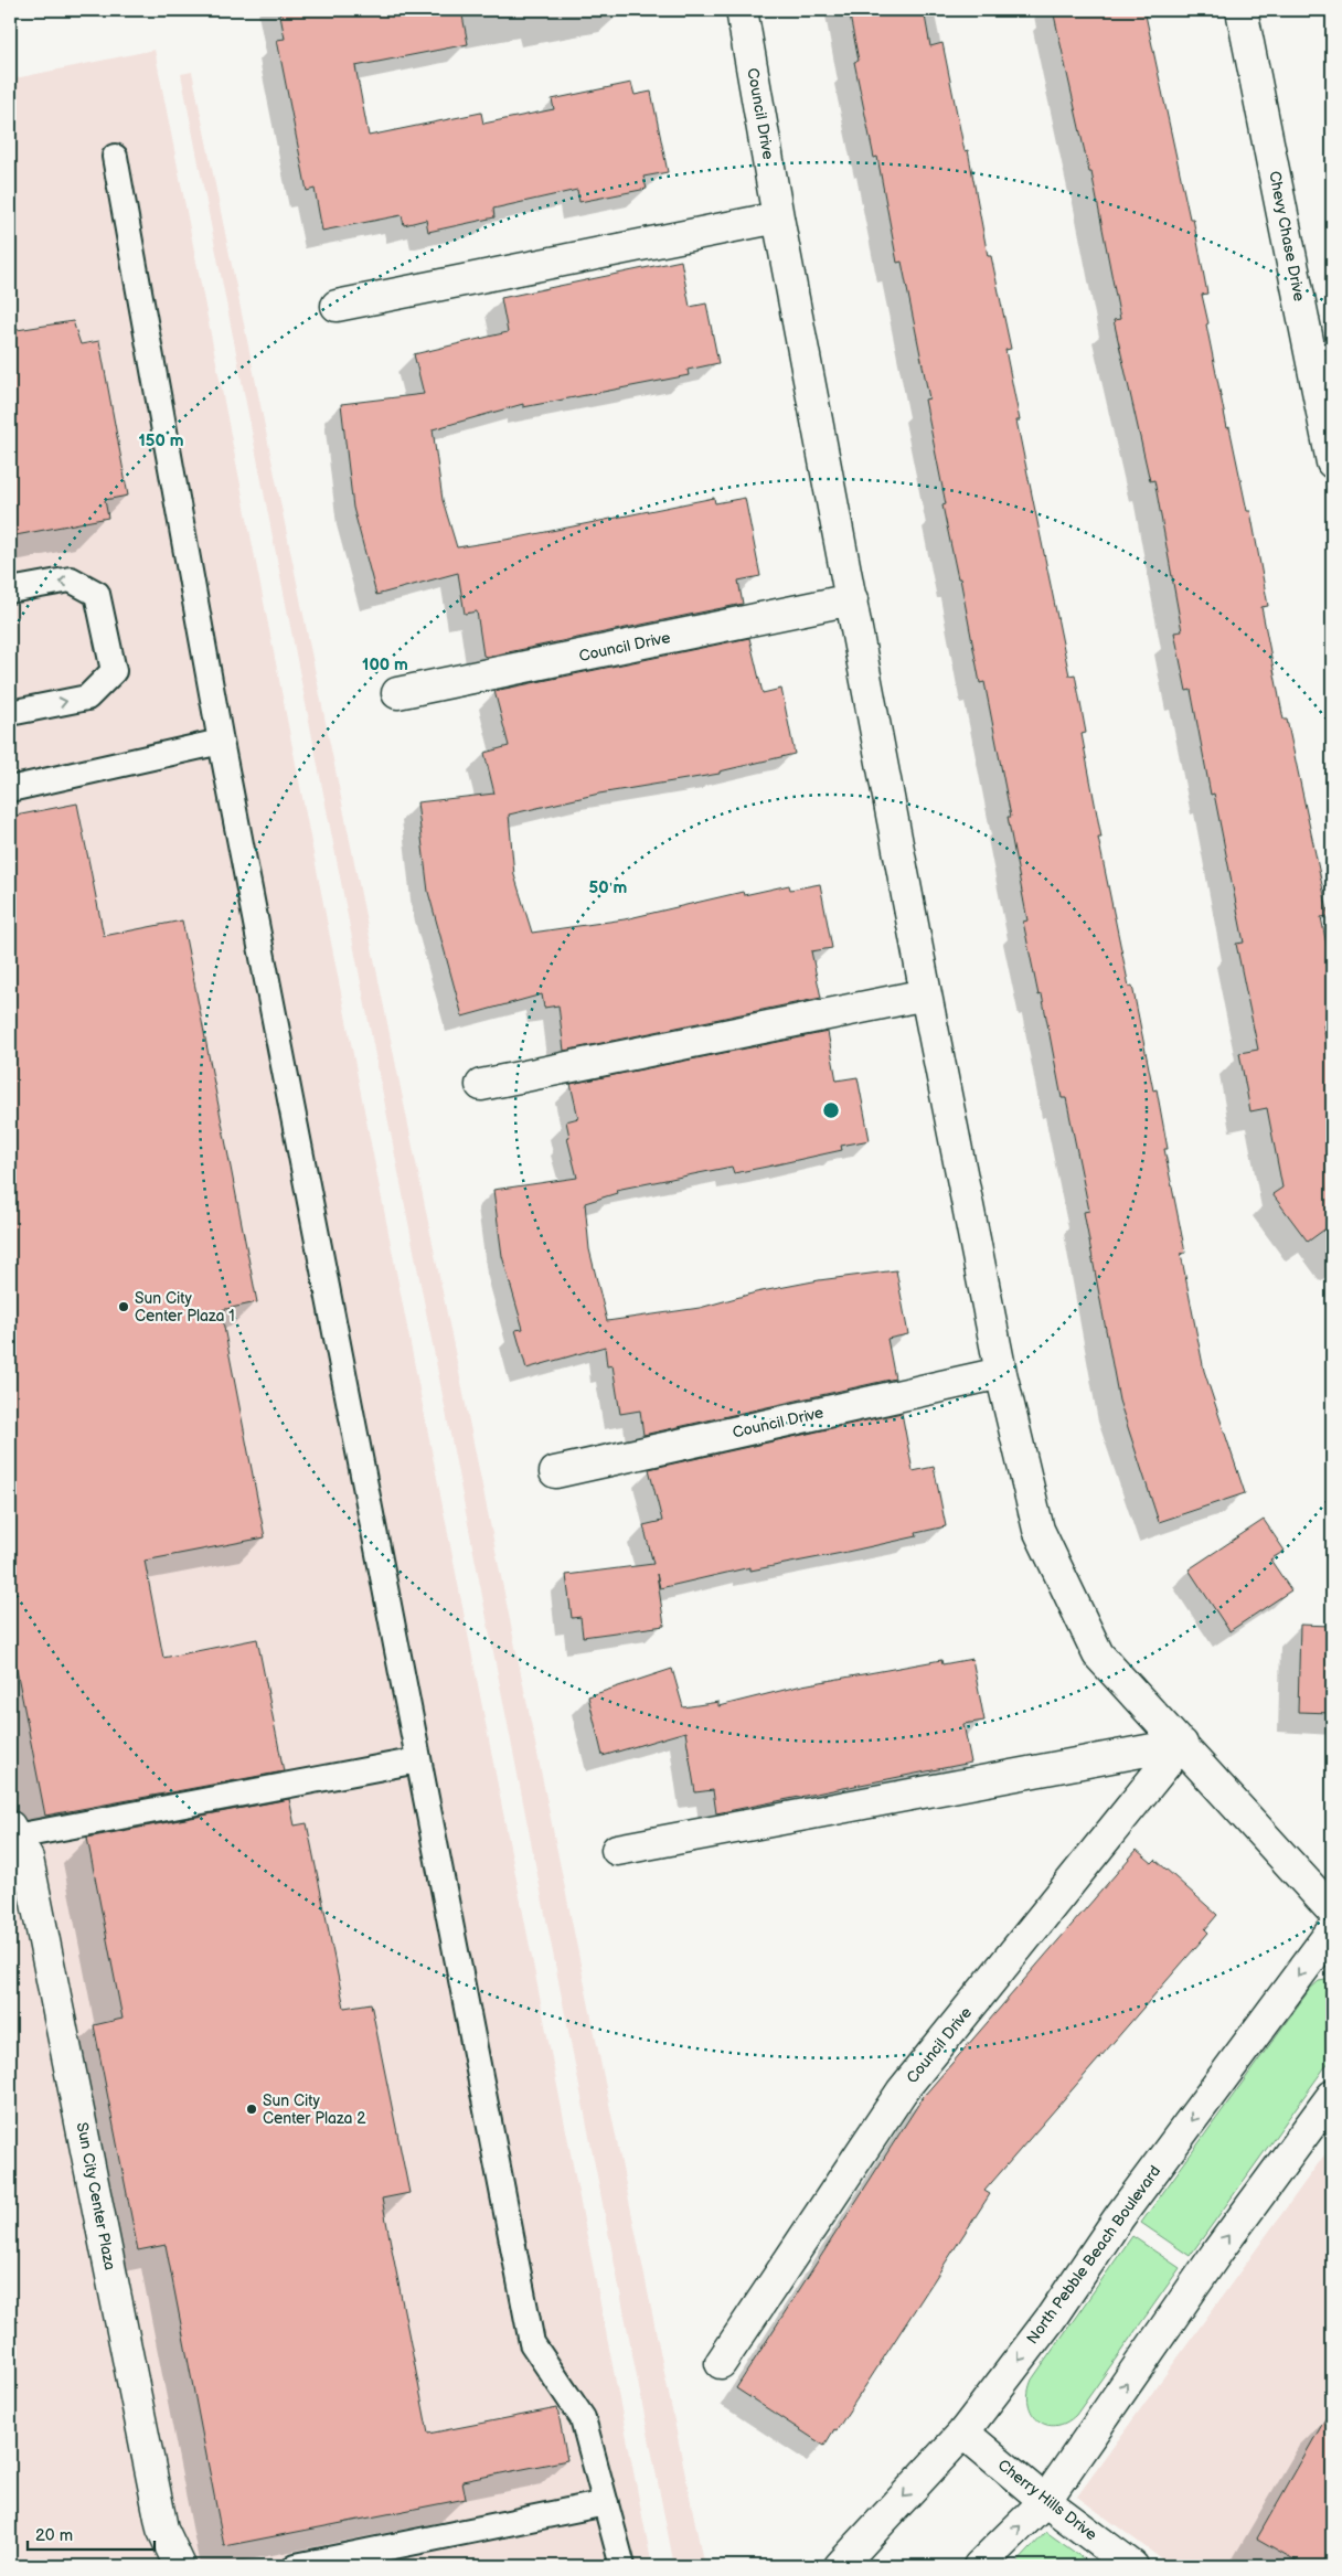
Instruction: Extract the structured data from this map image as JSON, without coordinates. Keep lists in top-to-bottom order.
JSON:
{
  "streets": {
    "street": [
      "Council Drive",
      "Chevy Chase Drive",
      "Sun City Center Plaza",
      "North Pebble Beach Boulevard",
      "Cherry Hills Drive"
    ]
  },
  "crossings": [
    ["North Pebble Beach Boulevard", "Cherry Hills Drive"]
  ],
  "places": ["Sun City Center Plaza 1", "Sun City Center Plaza 2"],
  "scale_bar": "20 m",
  "rings": ["150 m", "100 m", "50 m"]
}
